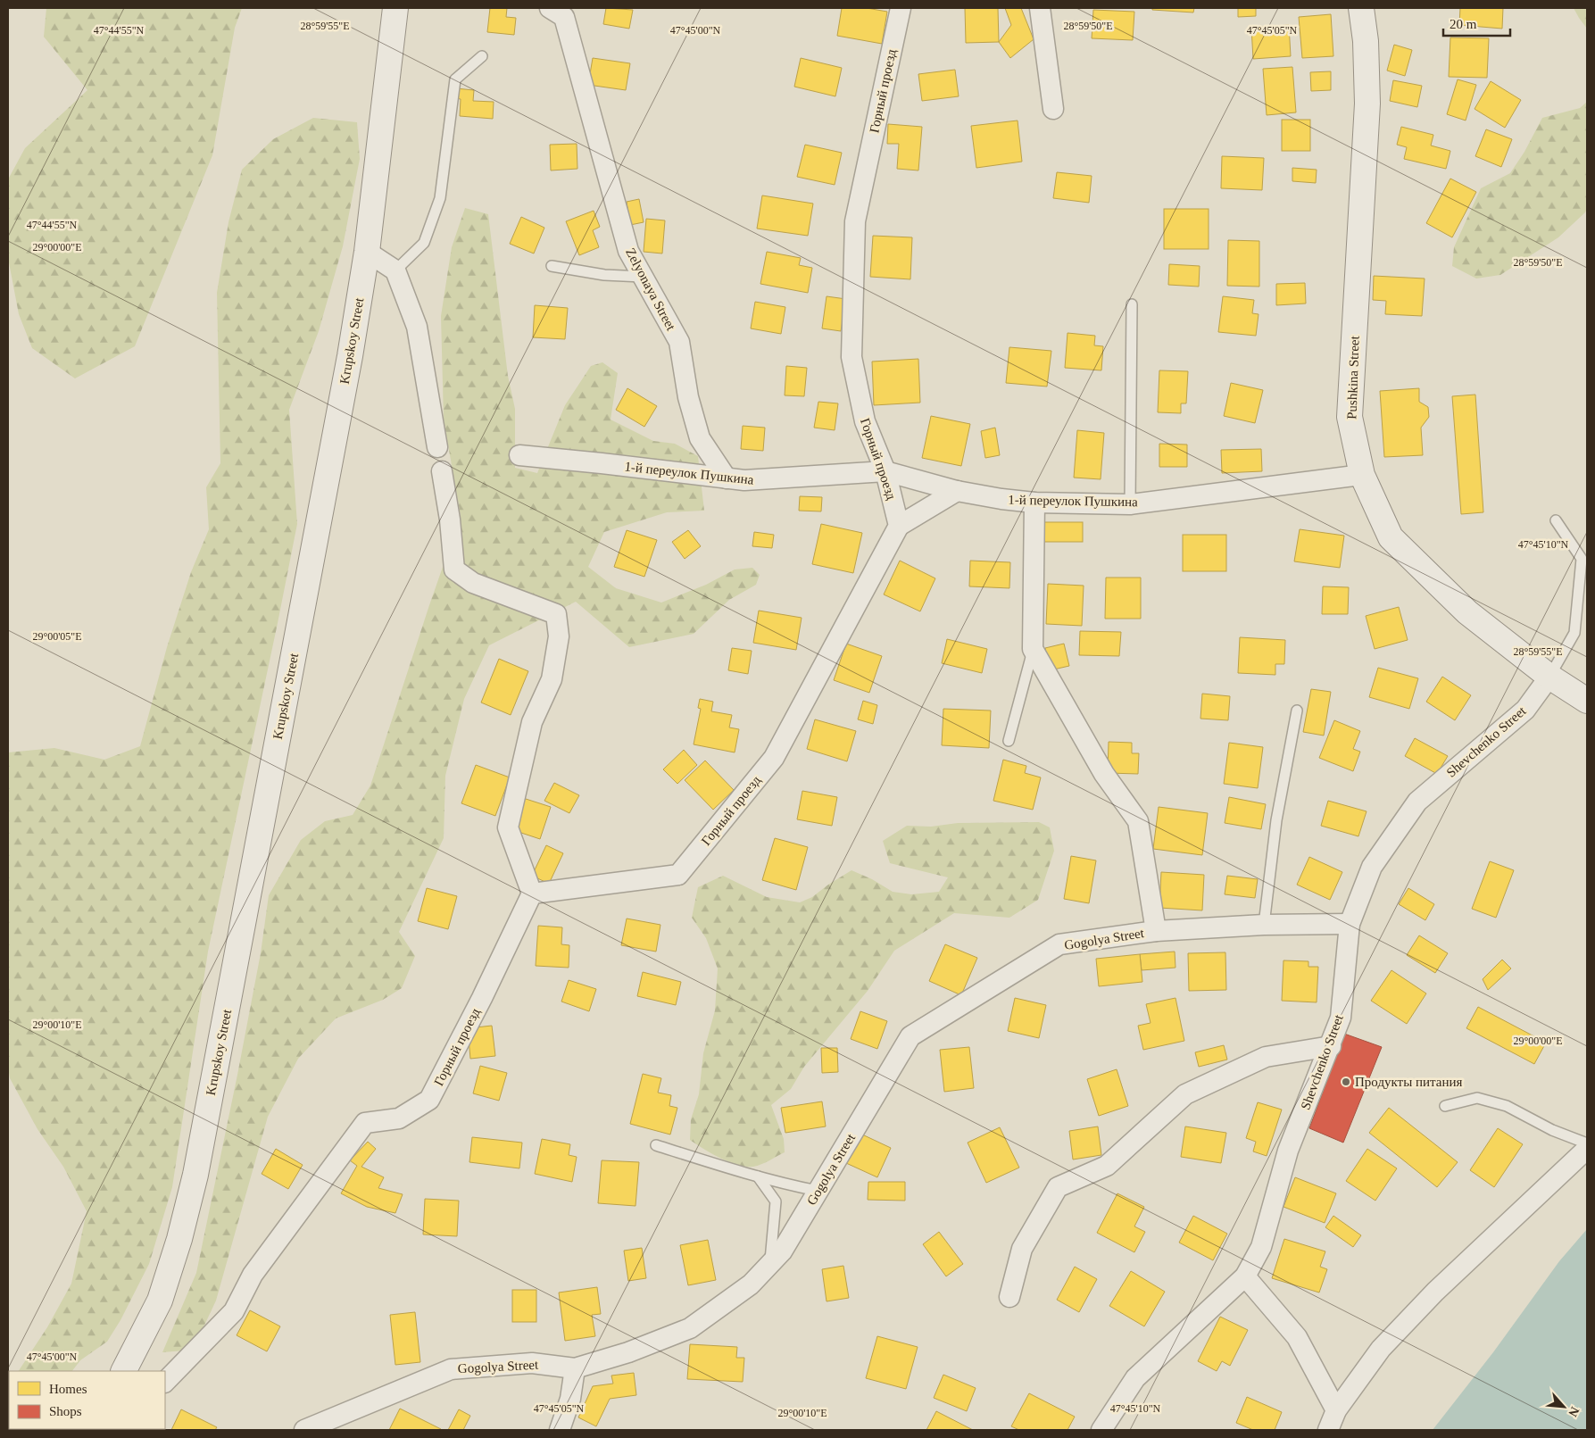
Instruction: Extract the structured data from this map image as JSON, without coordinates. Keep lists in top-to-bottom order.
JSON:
{
  "streets": {
    "street": [
      "Горный проезд",
      "Zelyonaya Street",
      "Krupskoy Street",
      "Pushkina Street",
      "1-й переулок Пушкина",
      "Shevchenko Street",
      "Gogolya Street"
    ]
  },
  "crossings": [
    ["Горный проезд", "1-й переулок Пушкина"],
    ["Zelyonaya Street", "1-й переулок Пушкина"],
    ["Pushkina Street", "1-й переулок Пушкина"],
    ["Pushkina Street", "Shevchenko Street"],
    ["Shevchenko Street", "Gogolya Street"]
  ],
  "places": ["Продукты питания"],
  "legend": ["Homes", "Shops"],
  "scale_bar": "20 m",
  "north": "bottom right",
  "coordinates": [
    "28°59'55\"E",
    "28°59'50\"E",
    "47°44'55\"N",
    "47°45'00\"N",
    "47°45'05\"N",
    "29°00'00\"E",
    "47°45'10\"N",
    "29°00'05\"E",
    "29°00'10\"E"
  ]
}
